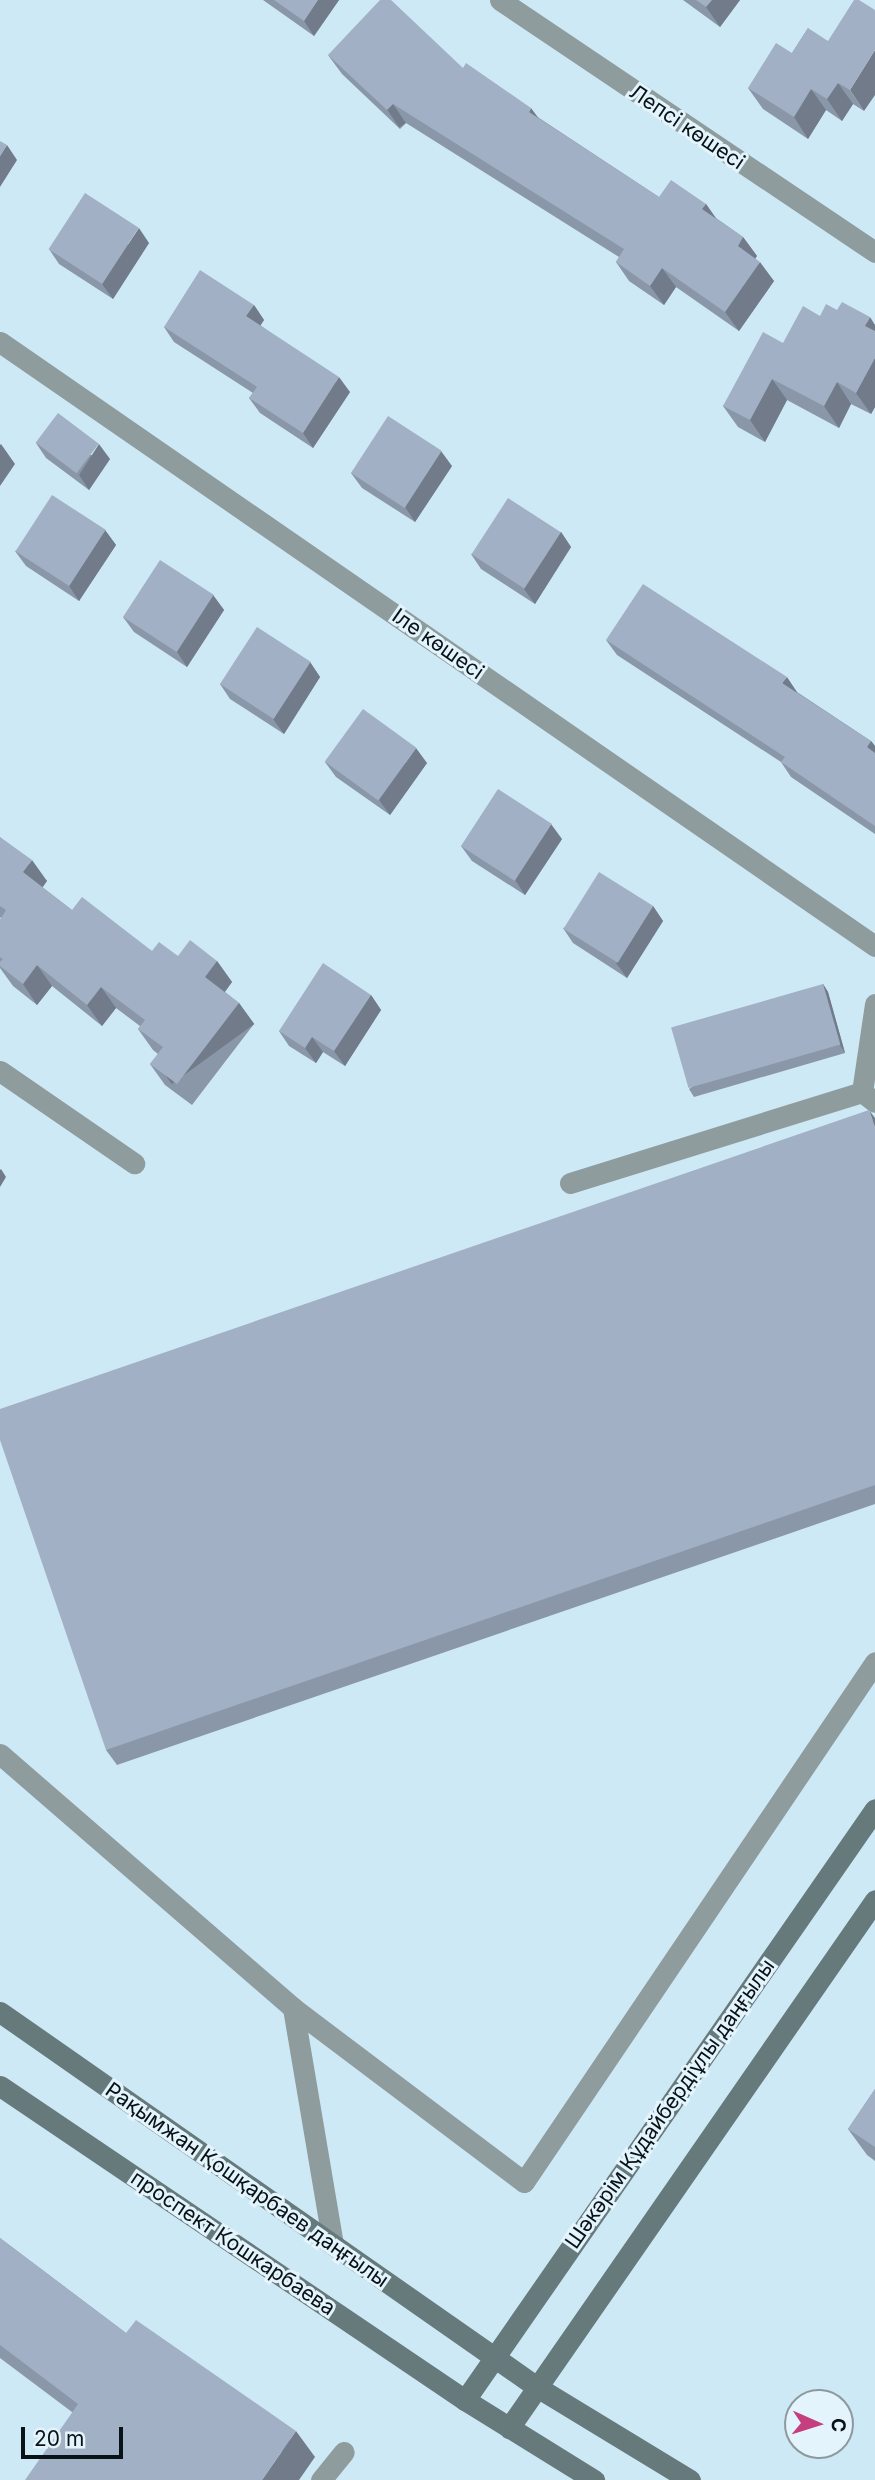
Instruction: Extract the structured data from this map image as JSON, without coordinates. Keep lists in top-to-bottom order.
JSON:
{
  "streets": {
    "main road": ["Шәкәрім Құдайбердіұлы даңғылы", "Рақымжан Қошқарбаев даңғылы", "проспект Кошкарбаева"],
    "street": ["Лепсі көшесі", "Іле көшесі"]
  },
  "crossings": [
    ["Шәкәрім Құдайбердіұлы даңғылы", "Рақымжан Қошқарбаев даңғылы"],
    ["Шәкәрім Құдайбердіұлы даңғылы", "проспект Кошкарбаева"]
  ],
  "scale_bar": "20 m",
  "north": "right"
}
